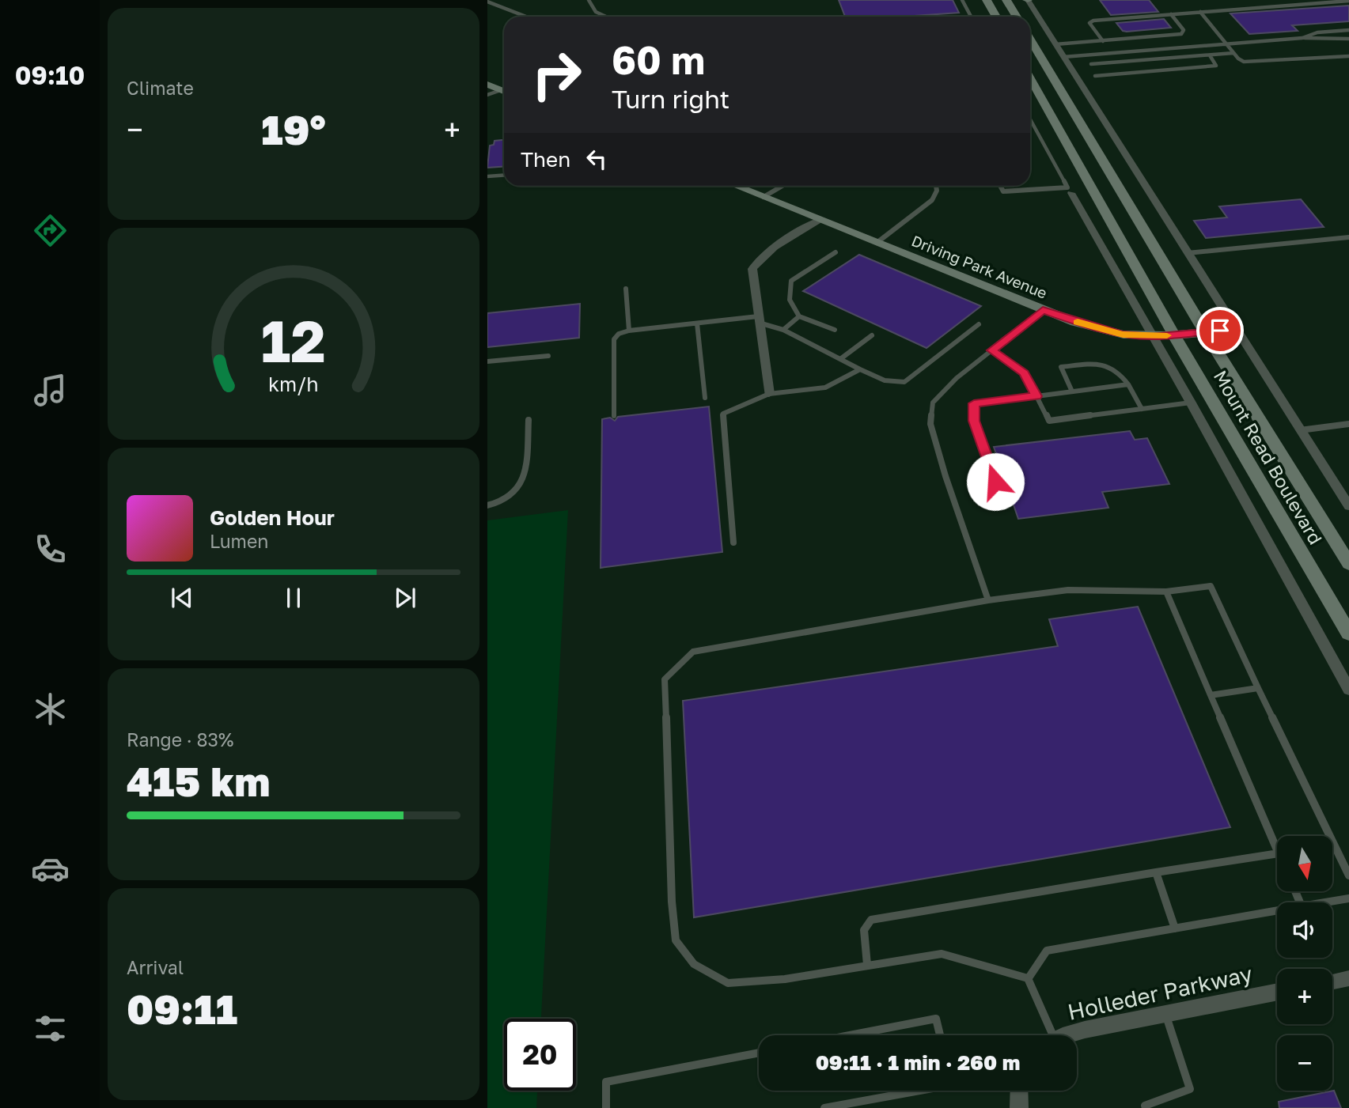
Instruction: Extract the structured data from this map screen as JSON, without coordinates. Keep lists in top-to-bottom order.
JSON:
{
  "streets": {
    "main road": ["Driving Park Avenue", "Mount Read Boulevard"],
    "street": ["Holleder Parkway"]
  },
  "crossings": [
    ["Driving Park Avenue", "Mount Read Boulevard"]
  ],
  "north": "bottom",
  "page": {
    "tabs": "09:10",
    "tile": [
      "Climate",
      ["Range · 83%", "415 km"],
      ["Arrival", "09:11"]
    ],
    "turn": ["60 m", "Turn right"],
    "heat": ["−", "19°", "+"],
    "then": "Then",
    "song": ["Golden Hour", "Lumen"],
    "map_buttons": ["+", "−"],
    "limit": "20",
    "trip": "09:11 · 1 min · 260 m",
    "gauge": ["12", "km/h"]
  }
}
